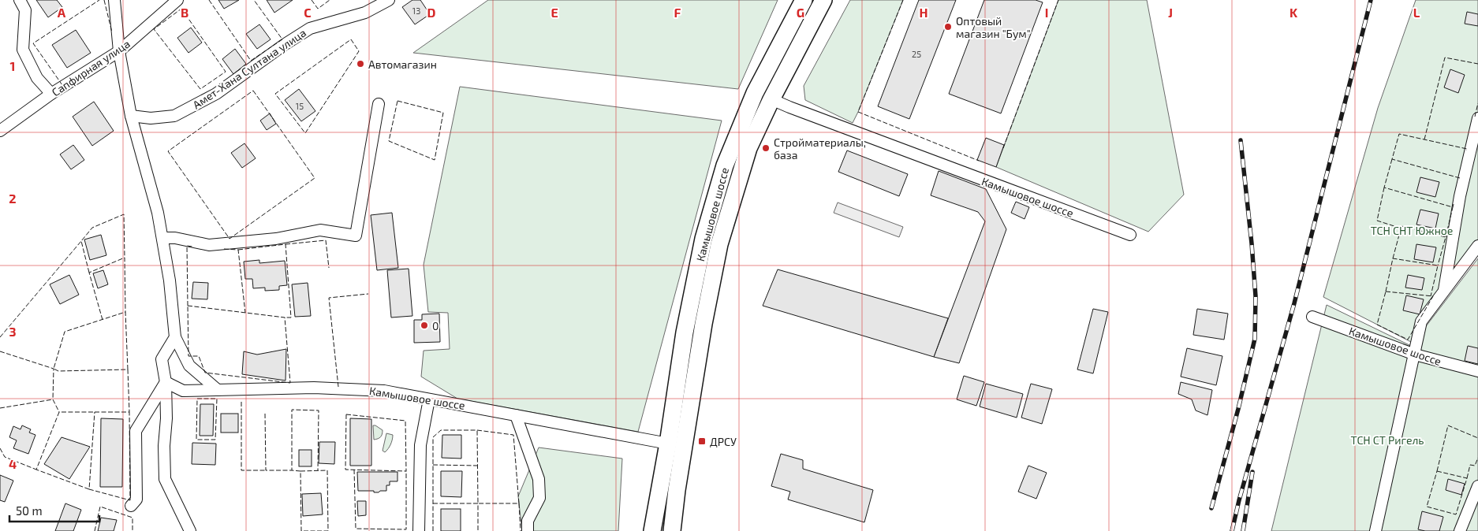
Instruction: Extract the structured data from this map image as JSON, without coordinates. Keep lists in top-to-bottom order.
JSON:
{
  "streets": {
    "main road": ["Камышовое шоссе"],
    "street": ["Сапфирная улица", "Амет-Хана Султана улица"]
  },
  "parks": ["ТСН СНТ Южное", "ТСН СТ Ригель"],
  "places": {
    "other": [
      "Оптовый магазин \"Бум\"",
      "Автомагазин",
      "Стройматериалы, база",
      "0"
    ],
    "transit": ["ДРСУ"]
  },
  "house_numbers": ["13", "25", "15"],
  "scale_bar": "50 m",
  "grid": {
    "columns": [
      "A",
      "B",
      "C",
      "D",
      "E",
      "F",
      "G",
      "H",
      "I",
      "J",
      "K",
      "L"
    ],
    "rows": [
      "1",
      "2",
      "3",
      "4"
    ]
  }
}
